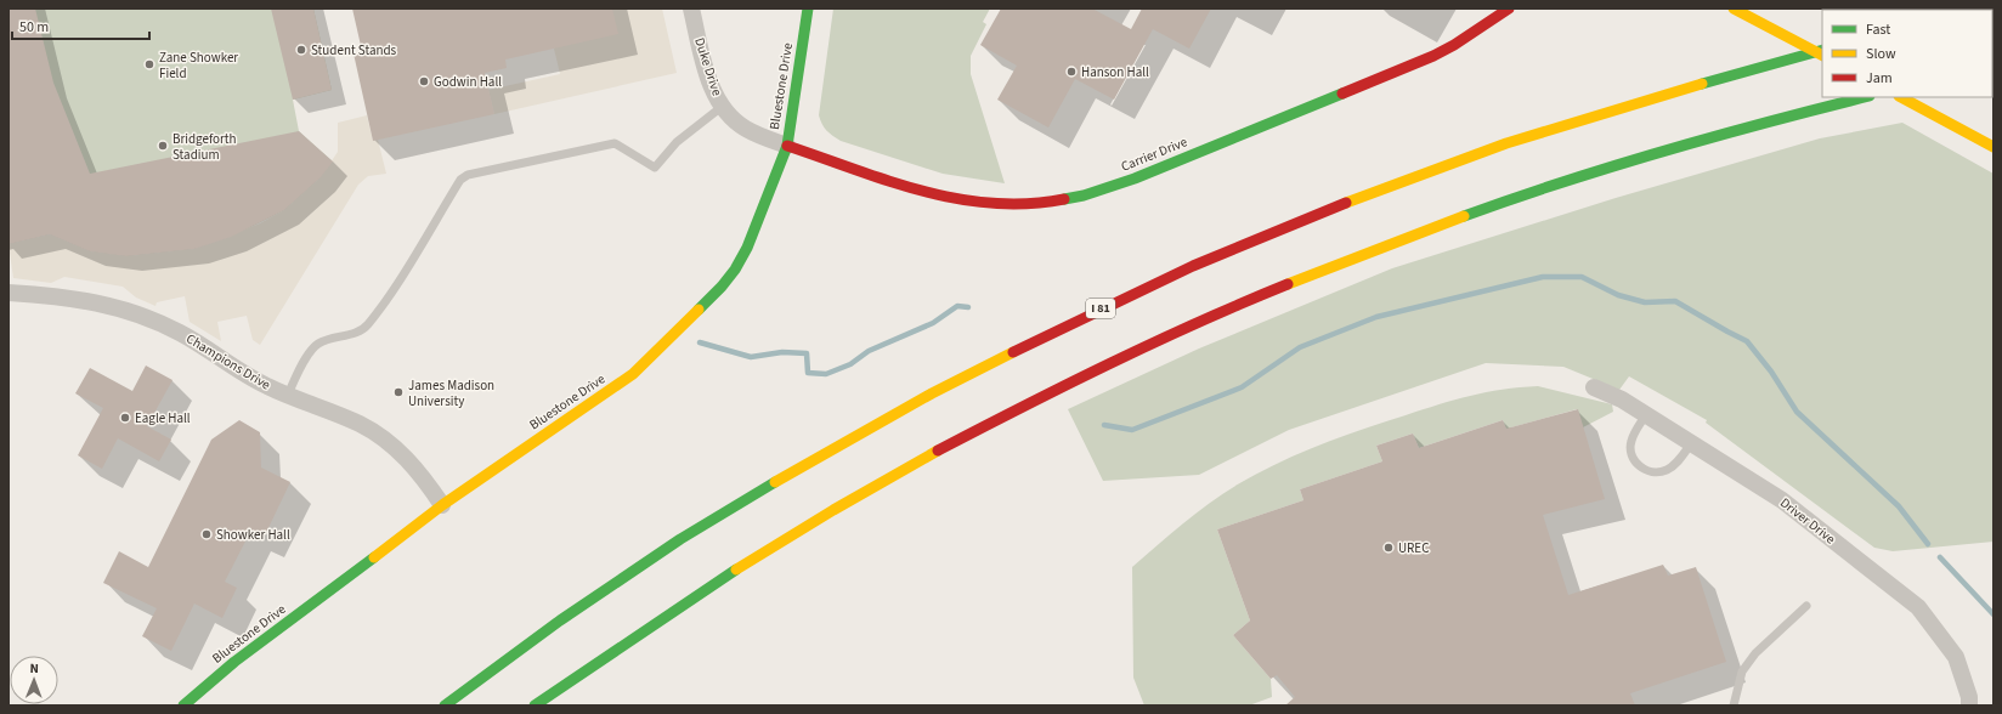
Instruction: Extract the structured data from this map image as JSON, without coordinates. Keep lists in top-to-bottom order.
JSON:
{
  "streets": {
    "main road": ["Bluestone Drive", "Carrier Drive", "I 81"],
    "street": ["Duke Drive", "Champions Drive", "Driver Drive"]
  },
  "crossings": [
    ["Duke Drive", "Bluestone Drive"],
    ["Duke Drive", "Carrier Drive"],
    ["Bluestone Drive", "Carrier Drive"],
    ["Bluestone Drive", "Champions Drive"]
  ],
  "places": [
    "Student Stands",
    "Zane Showker Field",
    "Hanson Hall",
    "Godwin Hall",
    "Bridgeforth Stadium",
    "James Madison University",
    "Eagle Hall",
    "Showker Hall",
    "UREC"
  ],
  "legend": ["Fast", "Slow", "Jam"],
  "scale_bar": "50 m",
  "north": "top"
}
